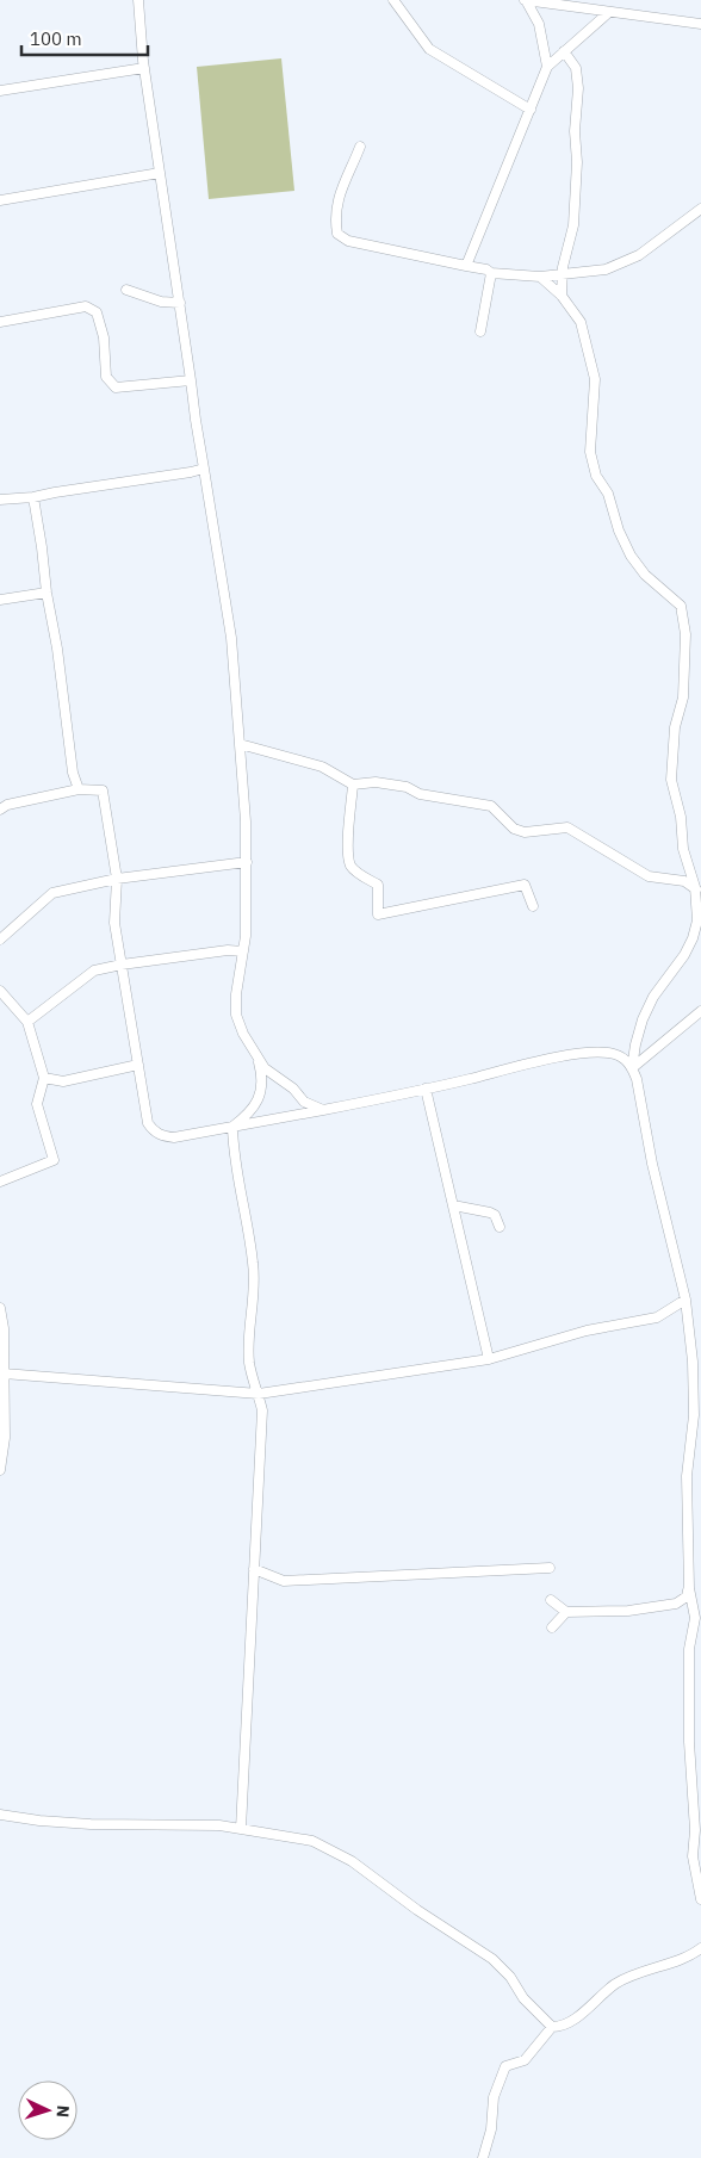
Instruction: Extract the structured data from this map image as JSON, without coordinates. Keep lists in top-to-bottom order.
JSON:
{
  "scale_bar": "100 m",
  "north": "right"
}
